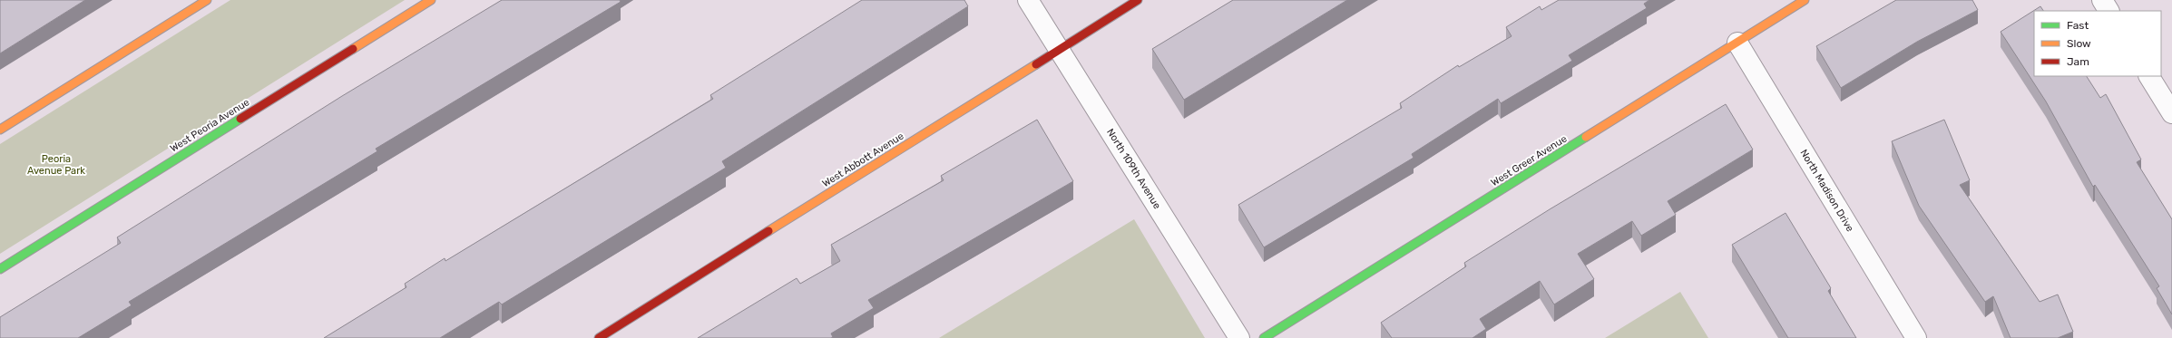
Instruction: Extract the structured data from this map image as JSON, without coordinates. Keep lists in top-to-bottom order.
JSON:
{
  "streets": {
    "street": [
      "West Peoria Avenue",
      "West Abbott Avenue",
      "West Greer Avenue",
      "North 109th Avenue",
      "North Madison Drive"
    ]
  },
  "crossings": [
    ["West Abbott Avenue", "North 109th Avenue"],
    ["West Greer Avenue", "North Madison Drive"]
  ],
  "parks": ["Peoria Avenue Park"],
  "legend": ["Fast", "Slow", "Jam"]
}
